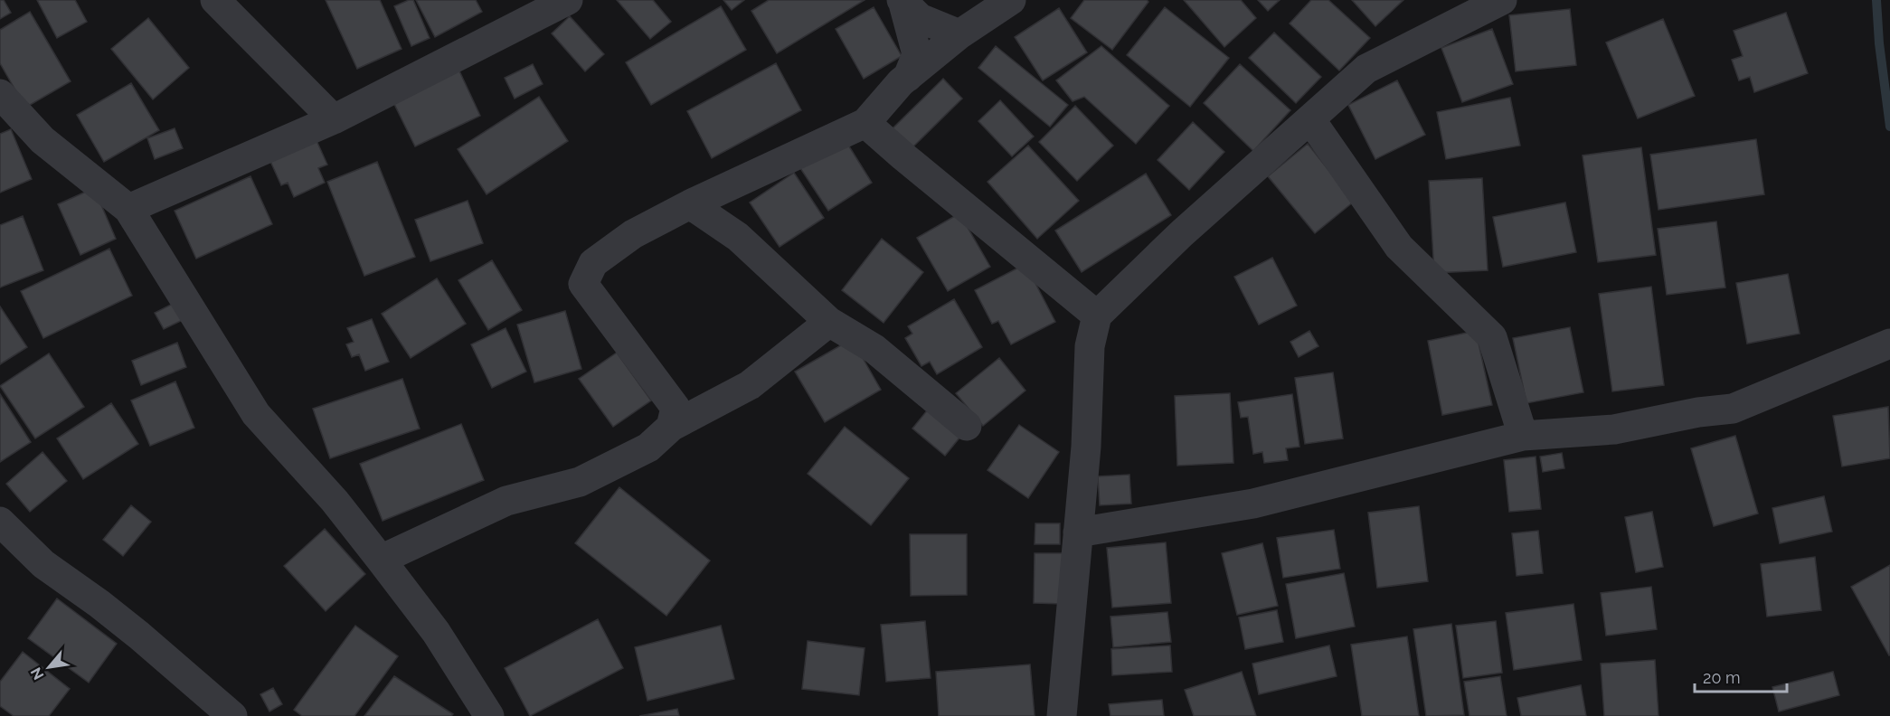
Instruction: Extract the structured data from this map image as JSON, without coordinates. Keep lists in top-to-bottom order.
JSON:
{
  "scale_bar": "20 m",
  "north": "bottom left"
}
